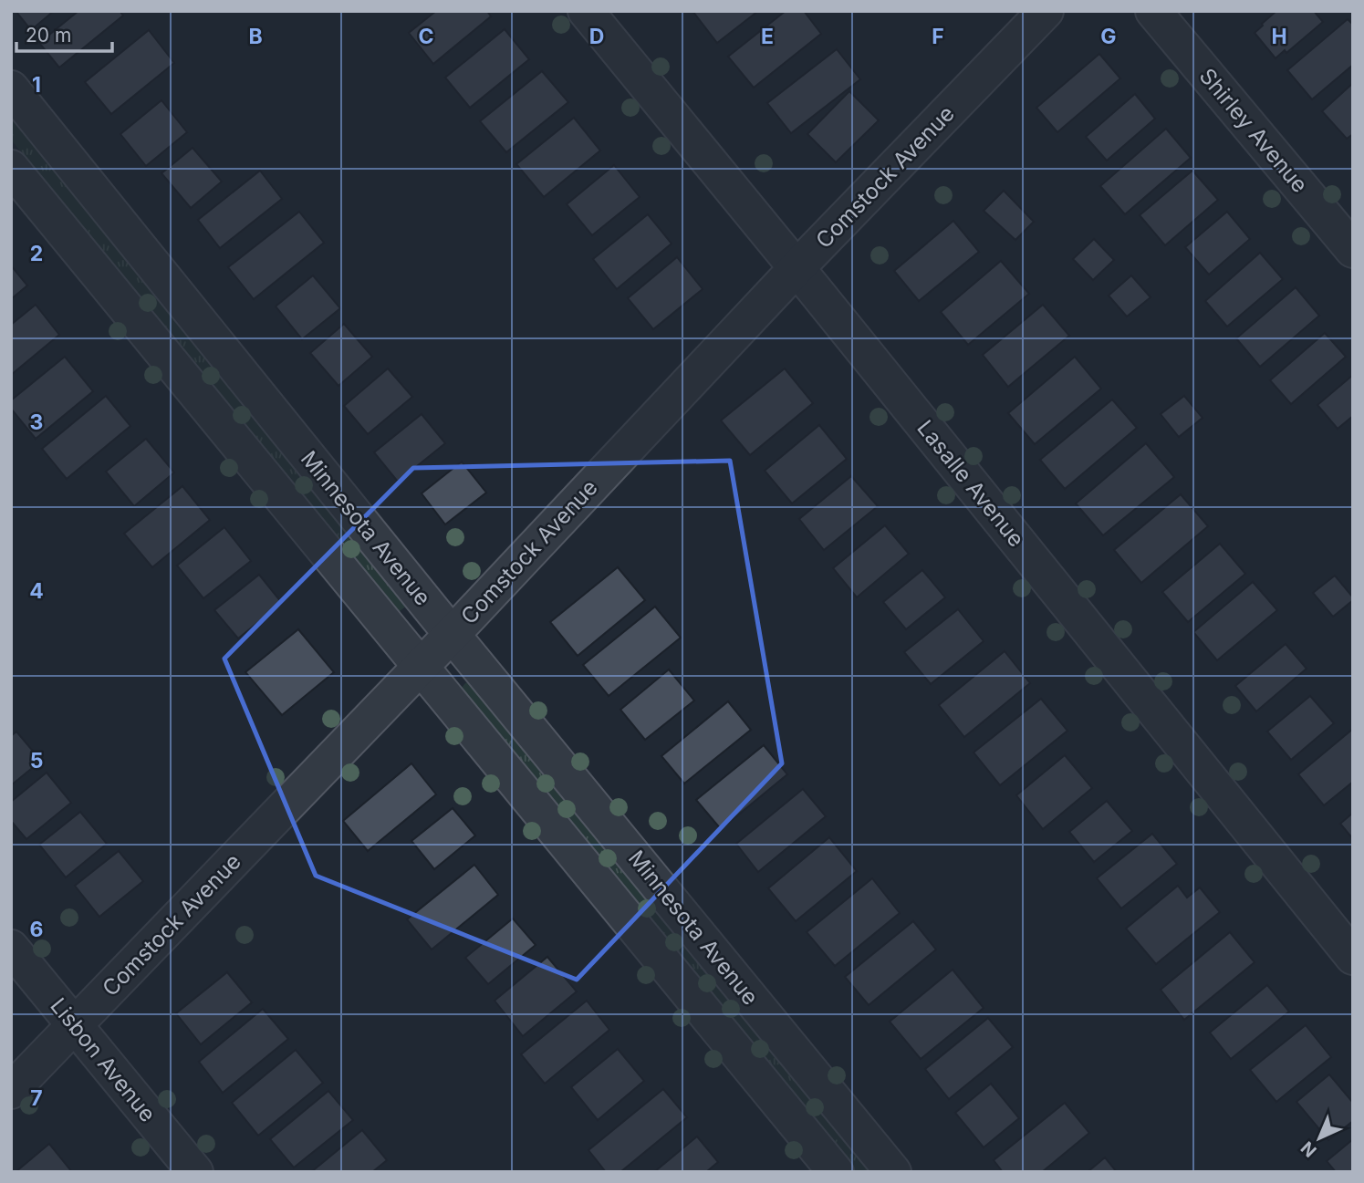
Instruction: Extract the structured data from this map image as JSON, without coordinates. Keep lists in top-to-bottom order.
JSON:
{
  "streets": {
    "street": [
      "Shirley Avenue",
      "Comstock Avenue",
      "Lasalle Avenue",
      "Minnesota Avenue",
      "Lisbon Avenue"
    ]
  },
  "crossings": [
    ["Comstock Avenue", "Lasalle Avenue"],
    ["Comstock Avenue", "Minnesota Avenue"],
    ["Comstock Avenue", "Lisbon Avenue"]
  ],
  "scale_bar": "20 m",
  "north": "bottom left",
  "grid": {
    "columns": [
      "B",
      "C",
      "D",
      "E",
      "F",
      "G",
      "H"
    ],
    "rows": [
      "1",
      "2",
      "3",
      "4",
      "5",
      "6",
      "7"
    ]
  }
}
